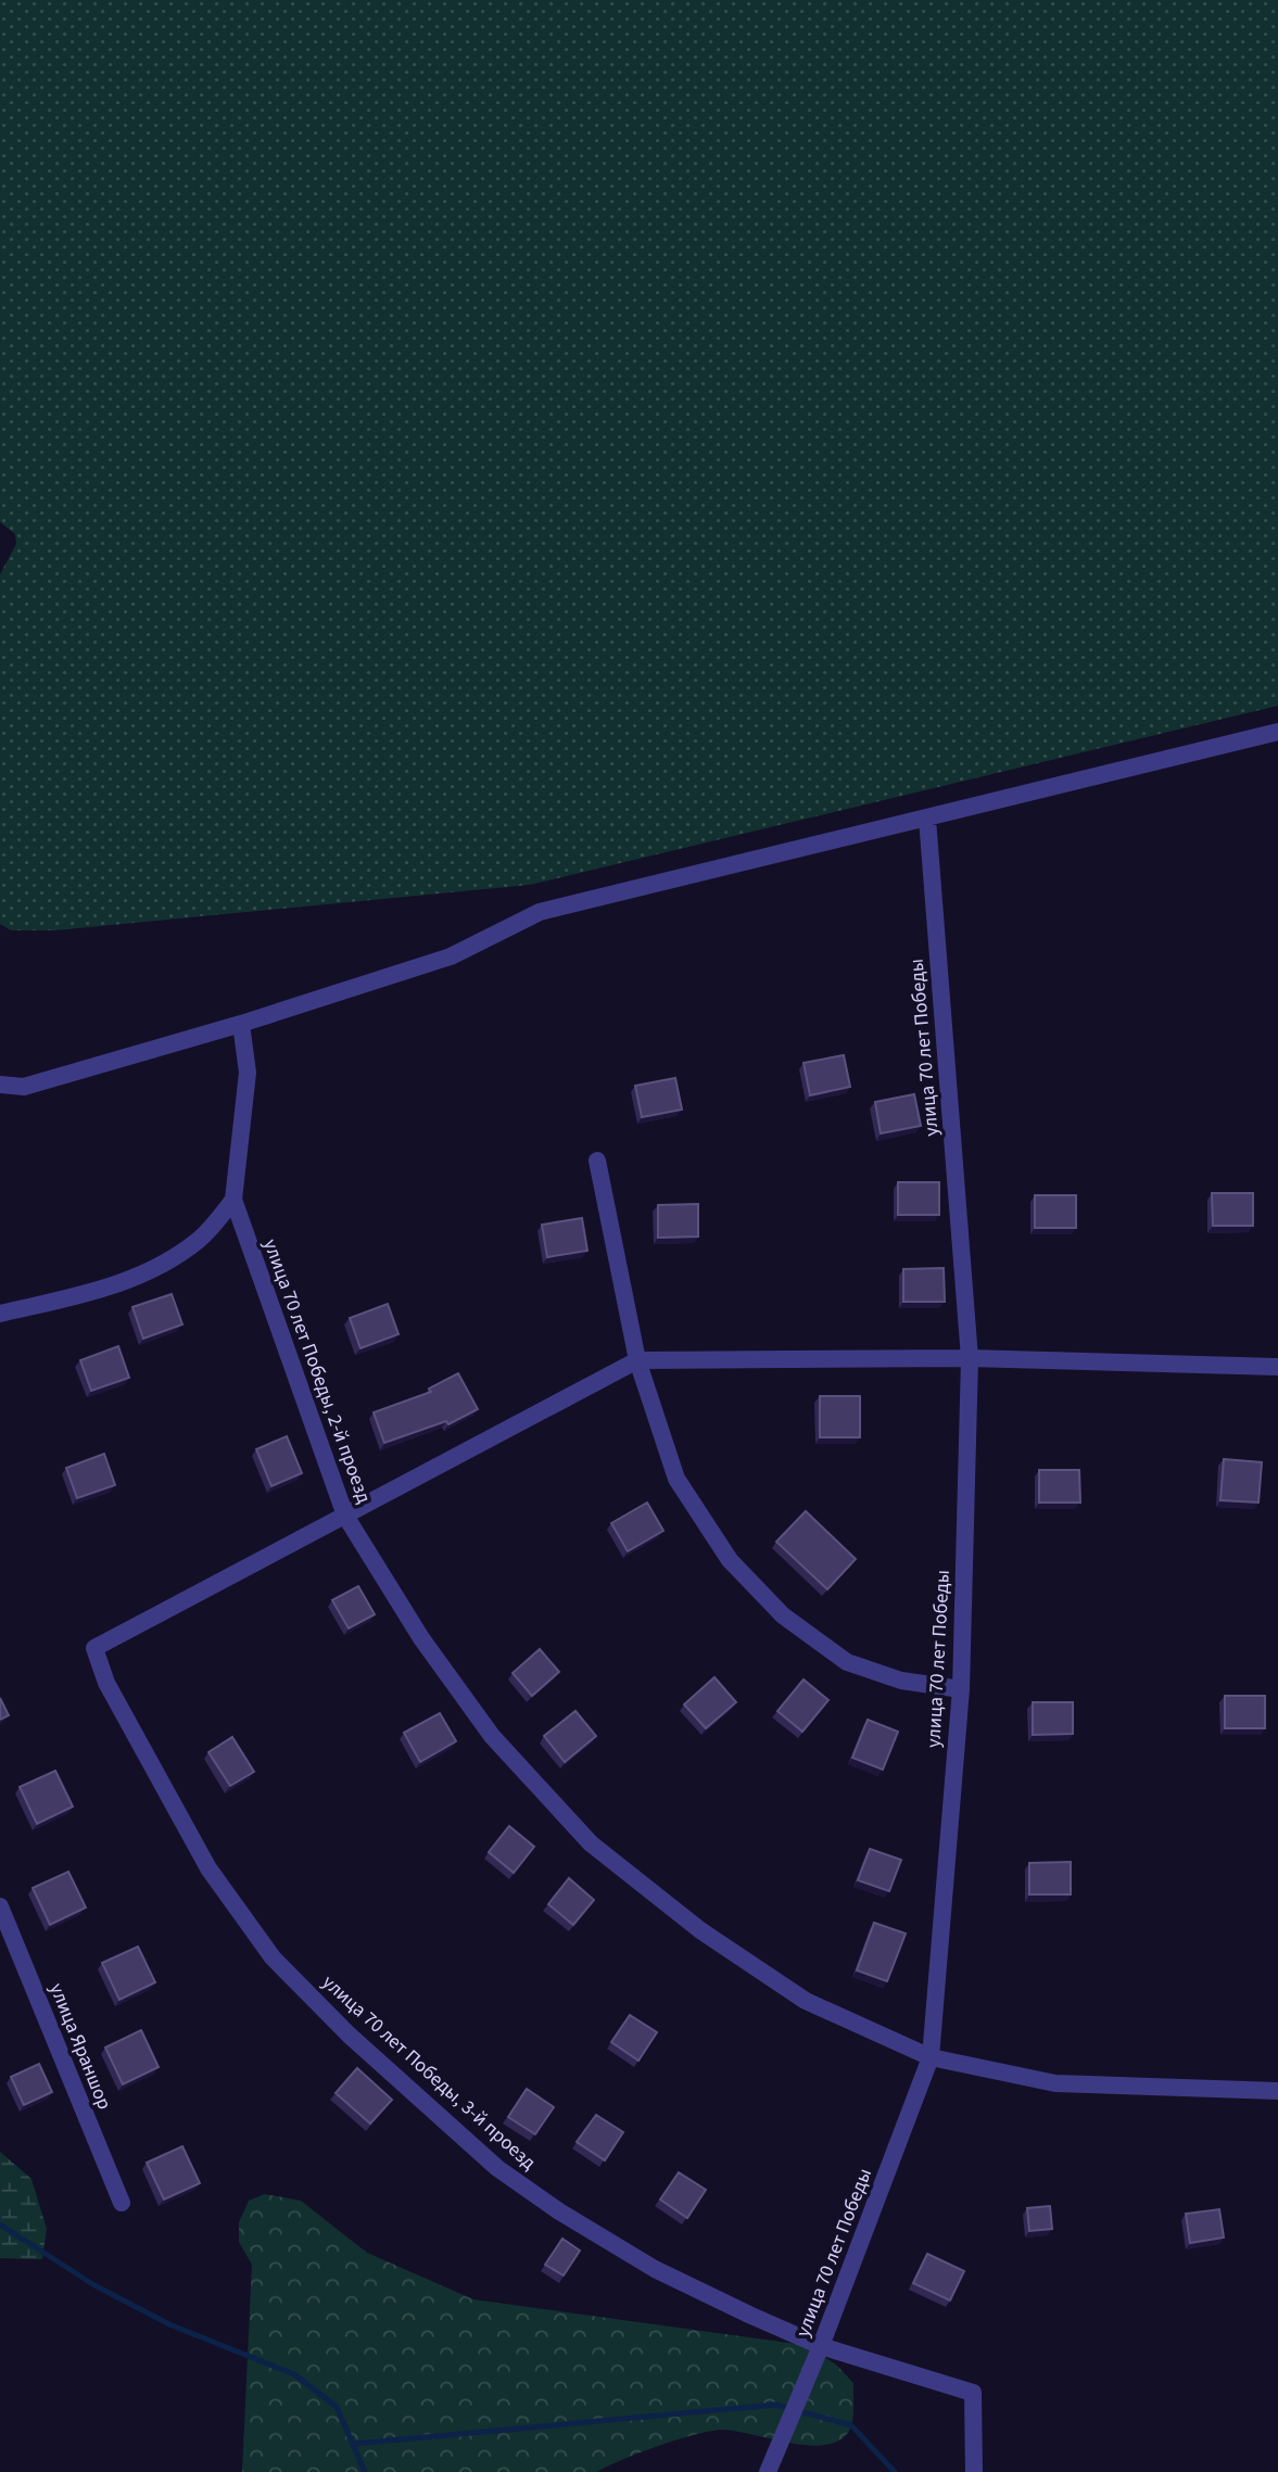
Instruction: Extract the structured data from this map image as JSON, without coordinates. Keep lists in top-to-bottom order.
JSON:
{
  "streets": {
    "street": [
      "улица 70 лет Победы",
      "улица 70 лет Победы, 2-й проезд",
      "улица Яраншор",
      "улица 70 лет Победы, 3-й проезд"
    ]
  },
  "crossings": [
    ["улица 70 лет Победы", "улица 70 лет Победы, 2-й проезд"],
    ["улица 70 лет Победы", "улица 70 лет Победы, 3-й проезд"],
    ["улица 70 лет Победы, 2-й проезд", "улица 70 лет Победы, 3-й проезд"]
  ]
}
